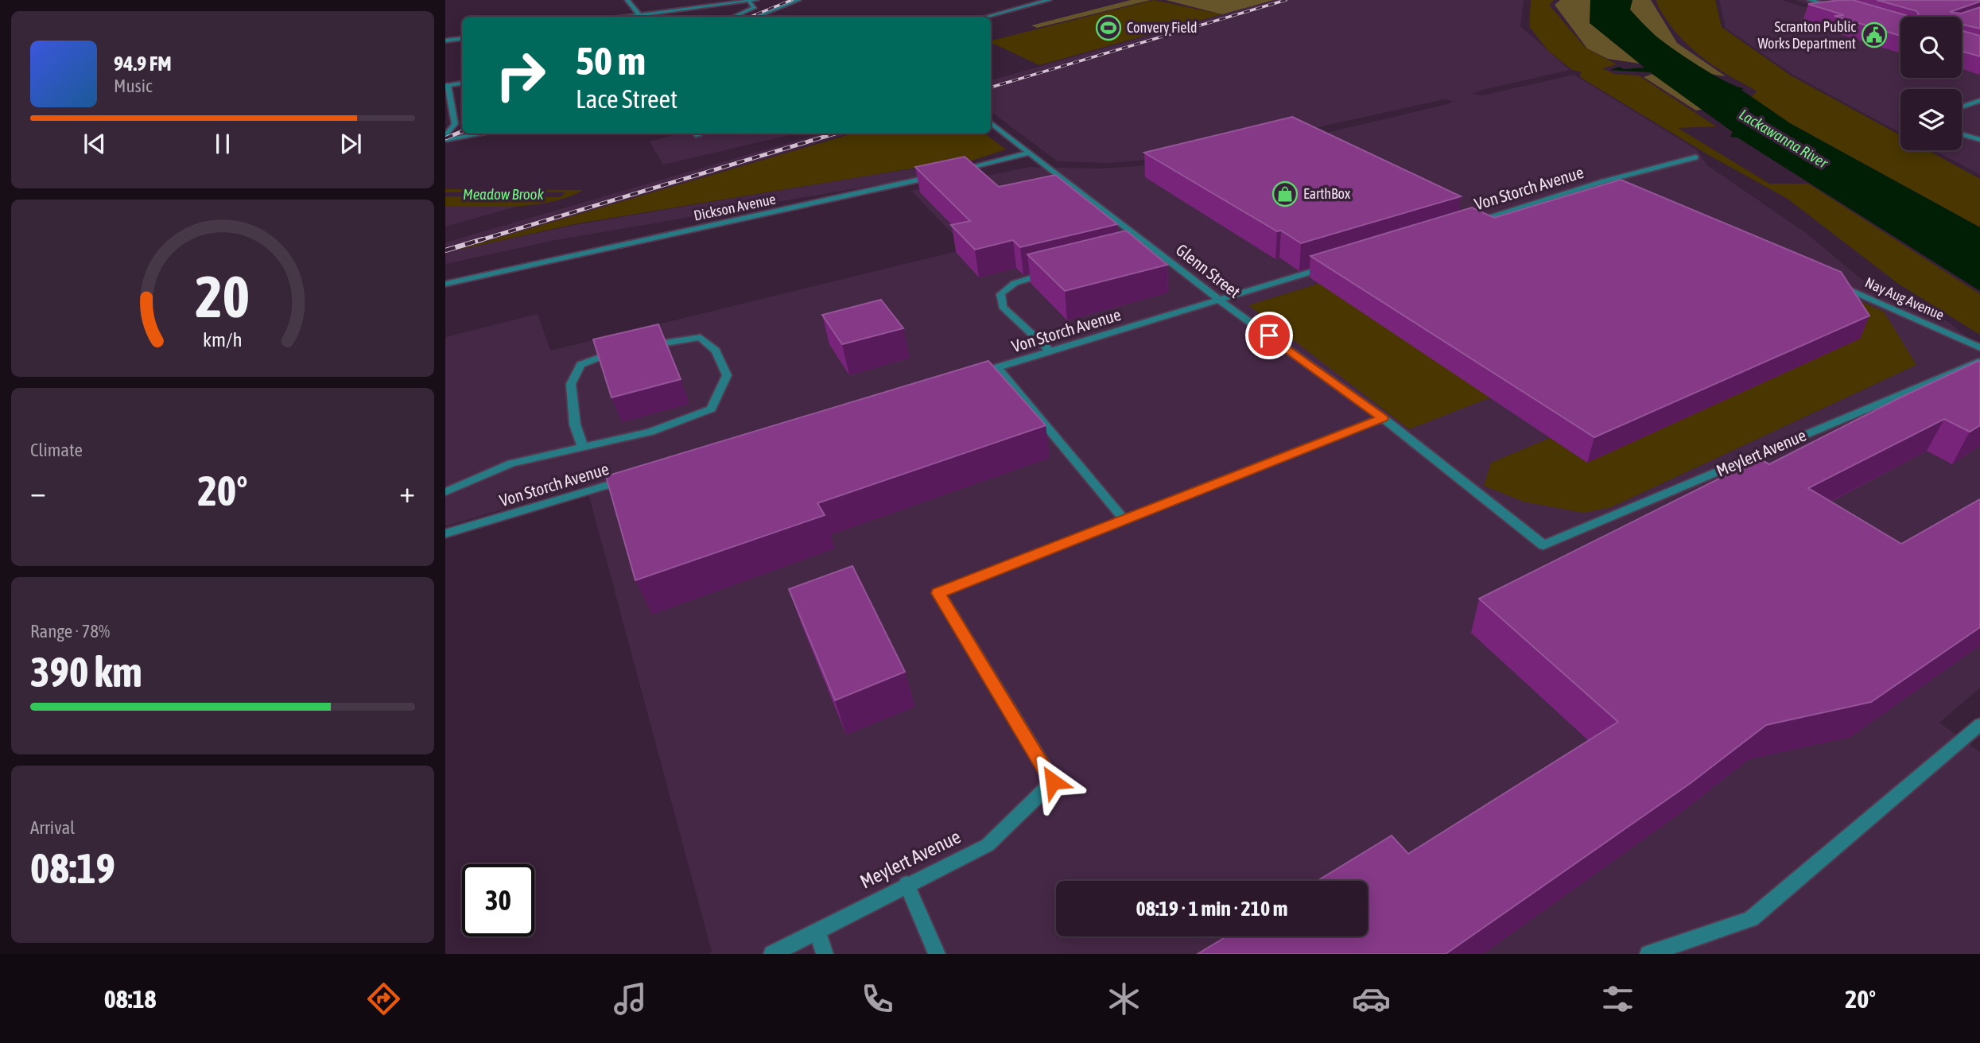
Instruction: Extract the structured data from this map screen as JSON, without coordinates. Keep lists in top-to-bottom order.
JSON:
{
  "streets": {
    "street": [
      "Von Storch Avenue",
      "Dickson Avenue",
      "Glenn Street",
      "Nay Aug Avenue",
      "Meylert Avenue"
    ]
  },
  "crossings": [
    ["Von Storch Avenue", "Glenn Street"],
    ["Glenn Street", "Meylert Avenue"]
  ],
  "water": ["Lackawanna River", "Meadow Brook"],
  "places": {
    "sports": ["Convery Field"],
    "public building": ["Scranton Public Works Department"],
    "shop": ["EarthBox"]
  },
  "page": {
    "turn": ["50 m", "Lace Street"],
    "song": ["94.9 FM", "Music"],
    "tile": [
      "Climate",
      ["Range · 78%", "390 km"],
      ["Arrival", "08:19"]
    ],
    "heat": ["−", "20°", "+"],
    "limit": "30",
    "trip": "08:19 · 1 min · 210 m",
    "tabs": ["08:18", "20°"],
    "gauge": ["20", "km/h"]
  }
}
